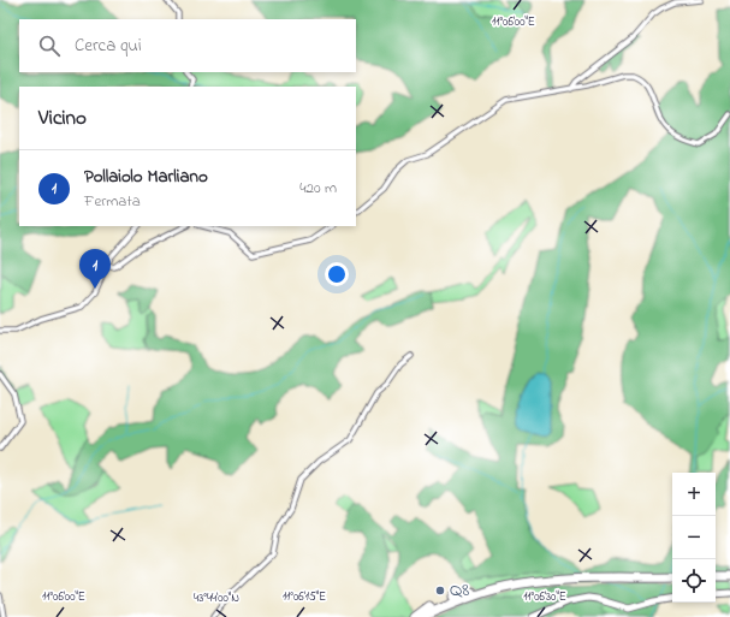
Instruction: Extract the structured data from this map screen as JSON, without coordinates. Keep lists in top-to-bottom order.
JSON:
{
  "places": ["Q8"],
  "page": {
    "search": "Cerca qui",
    "heading": "Vicino",
    "list": [
      {
        "mark": "1",
        "name": "Pollaiolo Marliano",
        "note": "Fermata",
        "value": "420 m"
      }
    ],
    "pins": "1",
    "map_buttons": ["+", "−"]
  },
  "coordinates": [
    "11°06'00\"E",
    "11°06'15\"E",
    "11°06'30\"E",
    "43°44'00\"N"
  ]
}
